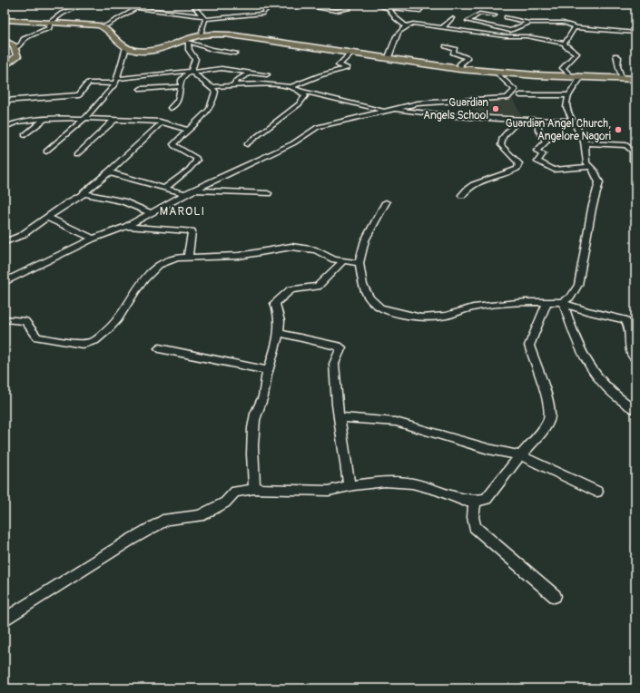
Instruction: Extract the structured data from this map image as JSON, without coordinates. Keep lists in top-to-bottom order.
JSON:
{
  "districts": ["MAROLI"],
  "places": ["Guardian Angels School", "Guardian Angel Church, Angelore Nagori"]
}
